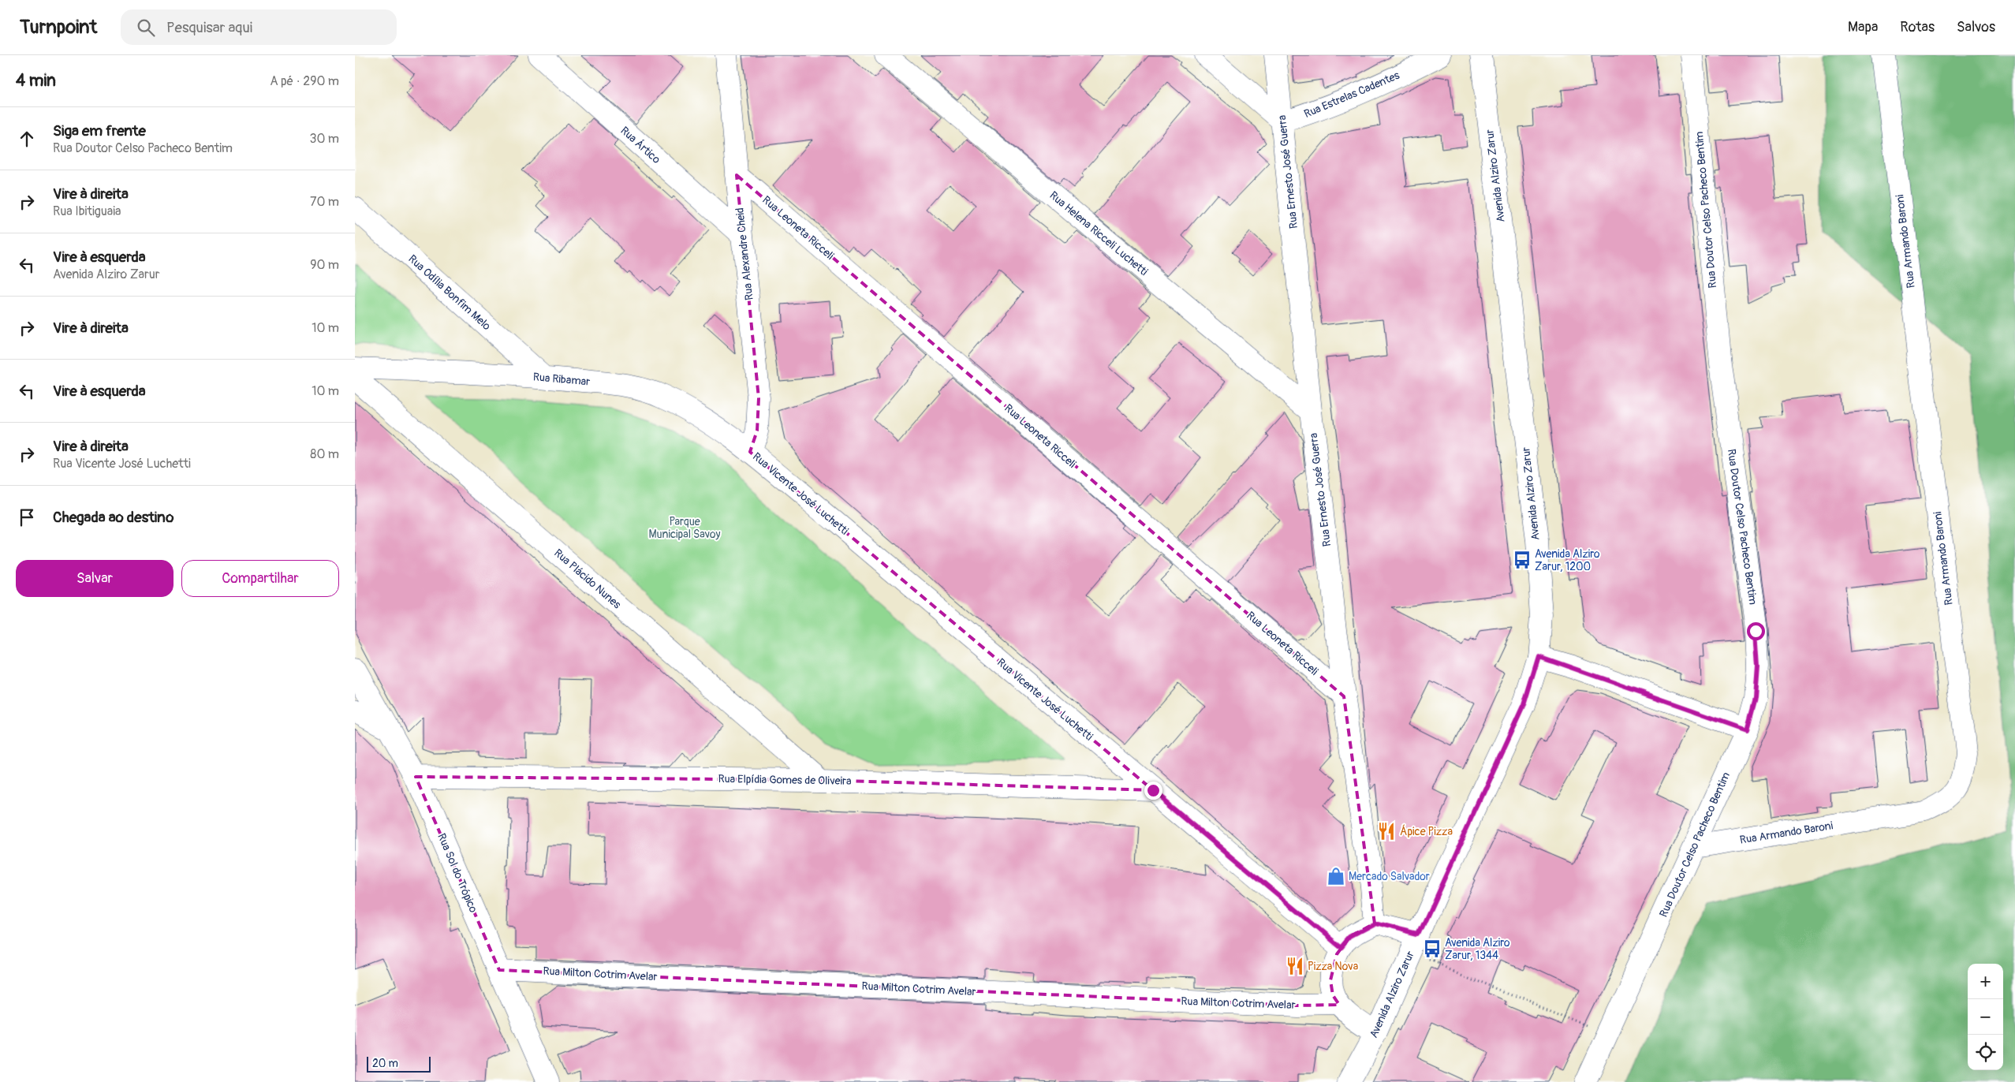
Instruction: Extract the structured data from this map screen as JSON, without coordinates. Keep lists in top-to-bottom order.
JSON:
{
  "streets": {
    "street": [
      "Rua Estrelas Cadentes",
      "Rua Ártico",
      "Rua Ernesto José Guerra",
      "Avenida Alziro Zarur",
      "Rua Doutor Celso Pacheco Bentim",
      "Rua Leoneta Ricceli",
      "Rua Helena Ricceli Luchetti",
      "Rua Armando Baroni",
      "Rua Alexandre Cheid",
      "Rua Odília Bonfim Melo",
      "Rua Ribamar",
      "Rua Vicente José Luchetti",
      "Rua Plácido Nunes",
      "Rua Elpídia Gomes de Oliveira",
      "Rua Sol do Trópico",
      "Rua Milton Cotrim Avelar"
    ]
  },
  "crossings": [
    ["Rua Estrelas Cadentes", "Rua Ernesto José Guerra"],
    ["Rua Ártico", "Rua Alexandre Cheid"],
    ["Rua Ernesto José Guerra", "Rua Leoneta Ricceli"],
    ["Rua Ernesto José Guerra", "Rua Helena Ricceli Luchetti"],
    ["Rua Doutor Celso Pacheco Bentim", "Rua Armando Baroni"],
    ["Rua Leoneta Ricceli", "Rua Alexandre Cheid"],
    ["Rua Alexandre Cheid", "Rua Ribamar"],
    ["Rua Alexandre Cheid", "Rua Vicente José Luchetti"],
    ["Rua Odília Bonfim Melo", "Rua Ribamar"],
    ["Rua Ribamar", "Rua Vicente José Luchetti"],
    ["Rua Vicente José Luchetti", "Rua Elpídia Gomes de Oliveira"],
    ["Rua Plácido Nunes", "Rua Elpídia Gomes de Oliveira"],
    ["Rua Elpídia Gomes de Oliveira", "Rua Sol do Trópico"],
    ["Rua Sol do Trópico", "Rua Milton Cotrim Avelar"]
  ],
  "parks": ["Parque Municipal Savoy"],
  "places": {
    "bus stop": ["Avenida Alziro Zarur, 1200", "Avenida Alziro Zarur, 1344"],
    "restaurant": ["Ápice Pizza", "Pizza Nova"],
    "shop": ["Mercado Salvador"]
  },
  "scale_bar": "20 m",
  "page": {
    "header": "Turnpoint",
    "search": "Pesquisar aqui",
    "nav": ["Mapa", "Rotas", "Salvos"],
    "heading": ["4 min", "A pé · 290 m"],
    "list": [
      ["Siga em frente", "Rua Doutor Celso Pacheco Bentim", "30 m"],
      ["Vire à direita", "Rua Ibitiguaia", "70 m"],
      ["Vire à esquerda", "Avenida Alziro Zarur", "90 m"],
      ["Vire à direita", "10 m"],
      ["Vire à esquerda", "10 m"],
      ["Vire à direita", "Rua Vicente José Luchetti", "80 m"],
      "Chegada ao destino"
    ],
    "buttons": ["Salvar", "Compartilhar"],
    "map_buttons": ["+", "−"],
    "scale": "20 m"
  }
}
